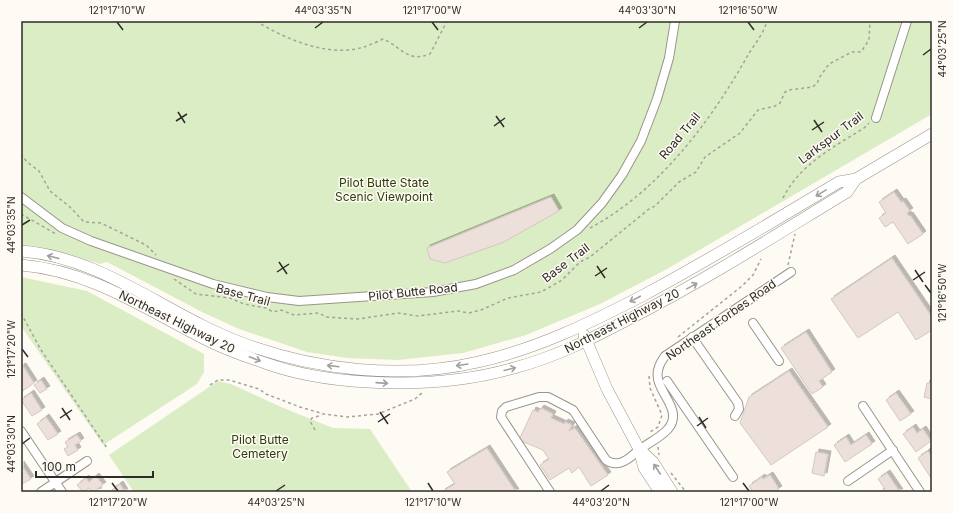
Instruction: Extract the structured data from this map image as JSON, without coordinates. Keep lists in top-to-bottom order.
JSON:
{
  "streets": {
    "main road": ["Northeast Highway 20"],
    "street": ["Pilot Butte Road", "Northeast Forbes Road"],
    "path": ["Road Trail", "Larkspur Trail", "Base Trail"]
  },
  "crossings": [
    ["Road Trail", "Pilot Butte Road"]
  ],
  "parks": ["Pilot Butte State Scenic Viewpoint", "Pilot Butte Cemetery"],
  "scale_bar": "100 m",
  "coordinates": [
    "121°17'10\"W",
    "44°03'35\"N",
    "121°17'00\"W",
    "44°03'30\"N",
    "121°16'50\"W",
    "44°03'25\"N",
    "121°17'20\"W",
    "44°03'20\"N"
  ]
}
